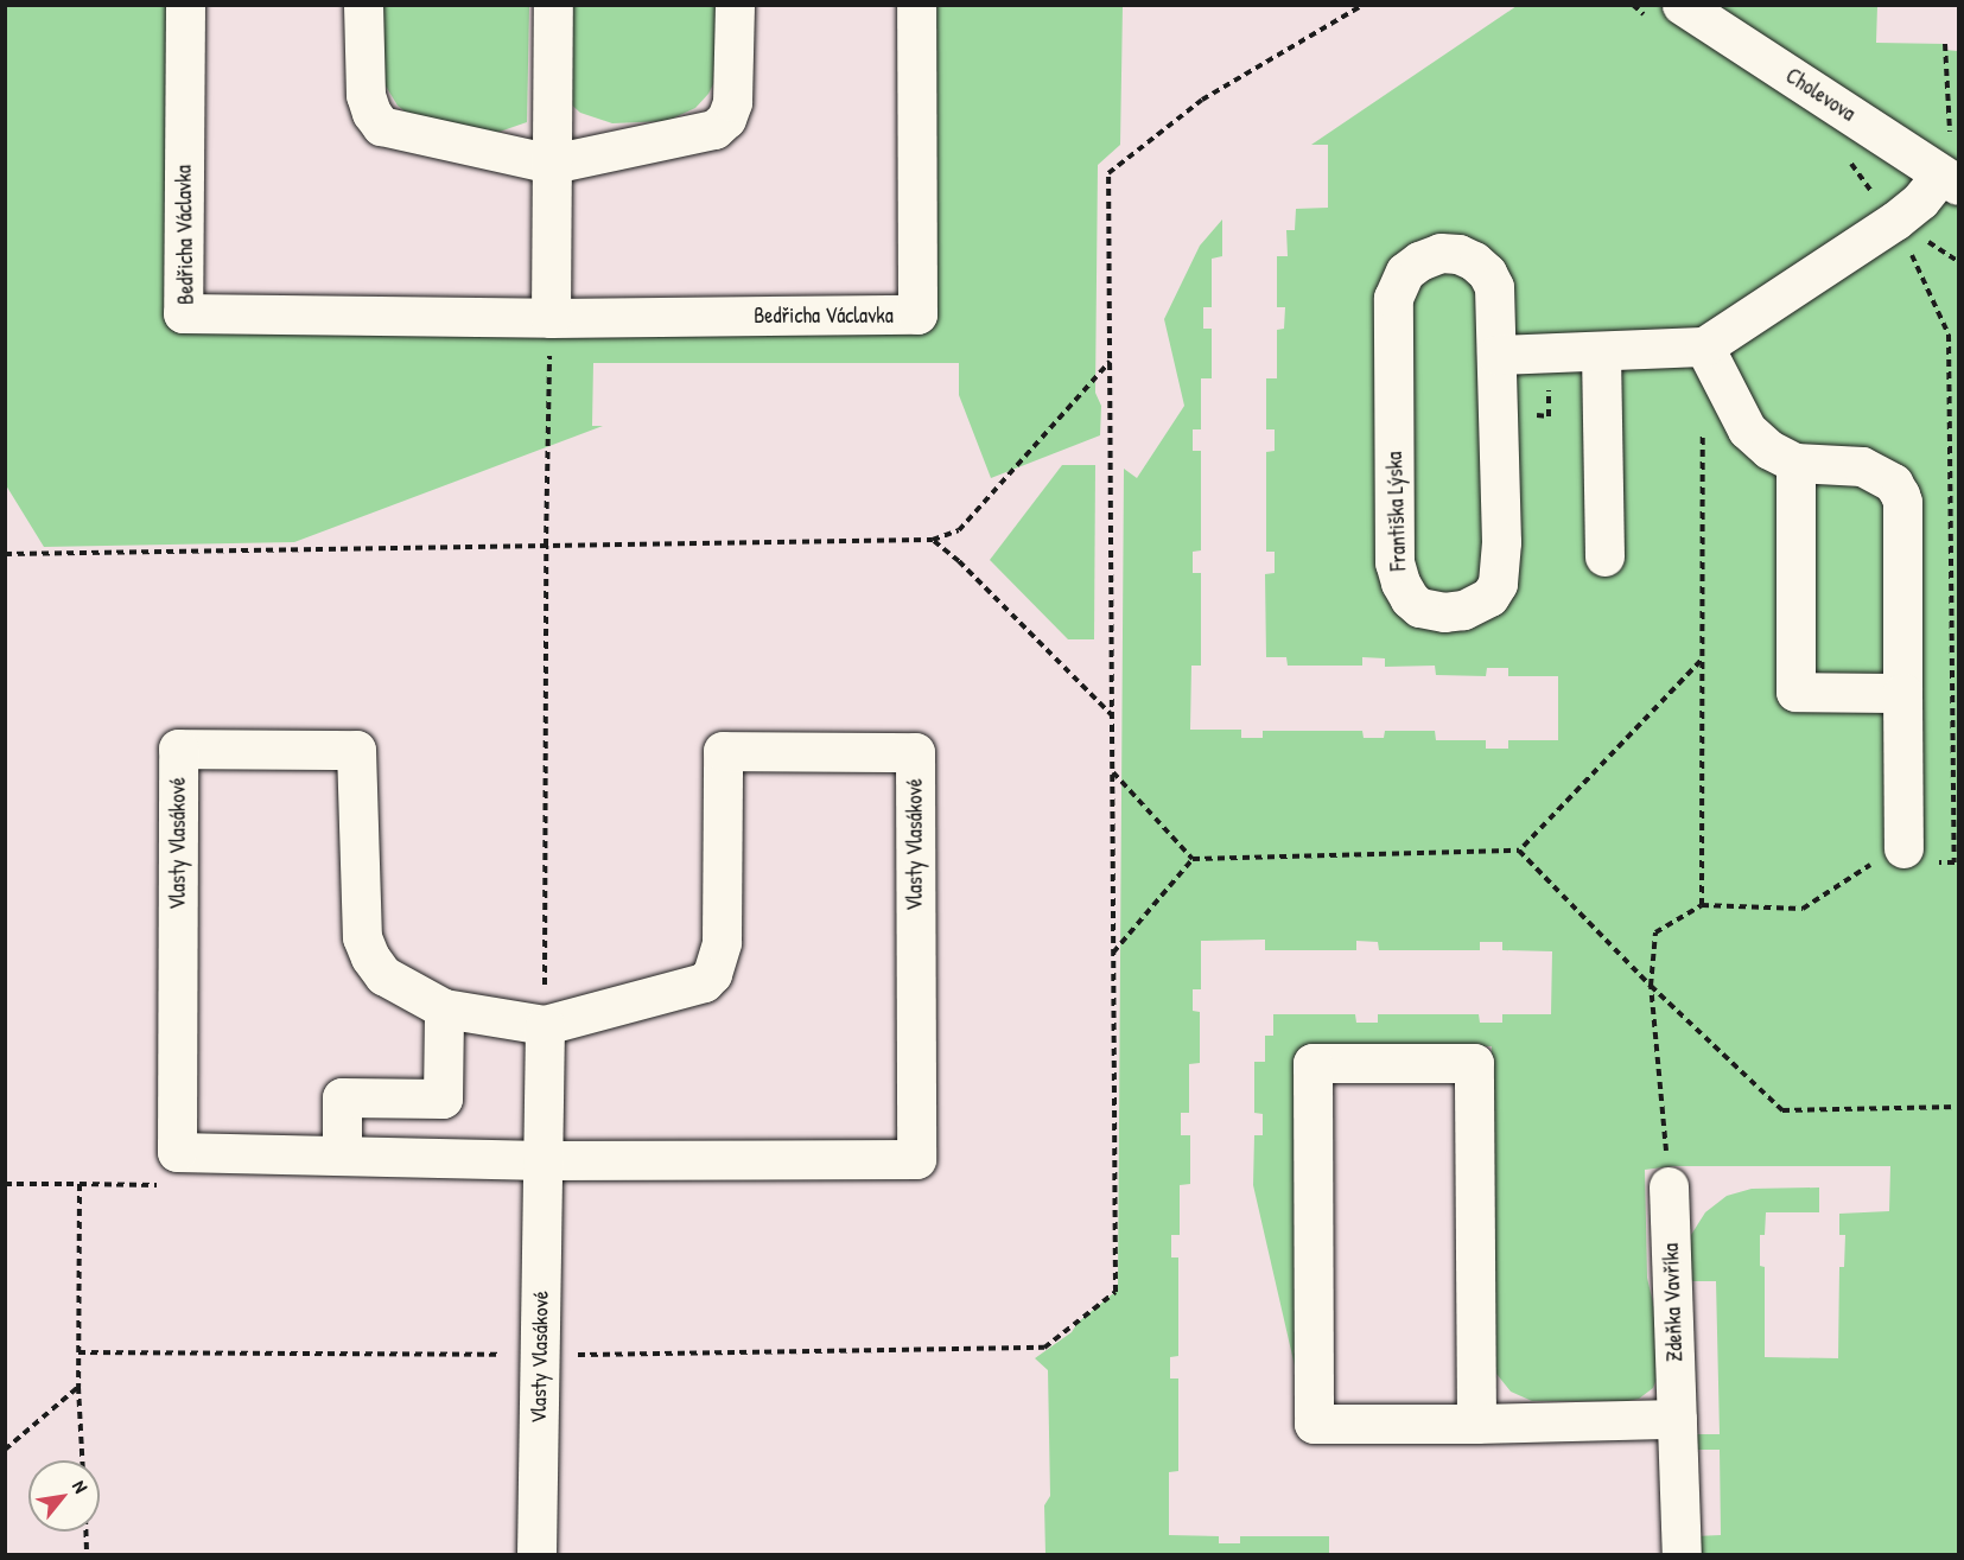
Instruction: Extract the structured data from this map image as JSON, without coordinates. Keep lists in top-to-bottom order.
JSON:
{
  "streets": {
    "street": [
      "Cholevova",
      "Bedřicha Václavka",
      "Františka Lýska",
      "Vlasty Vlasákové",
      "Zdeňka Vavříka"
    ]
  },
  "north": "top right"
}
